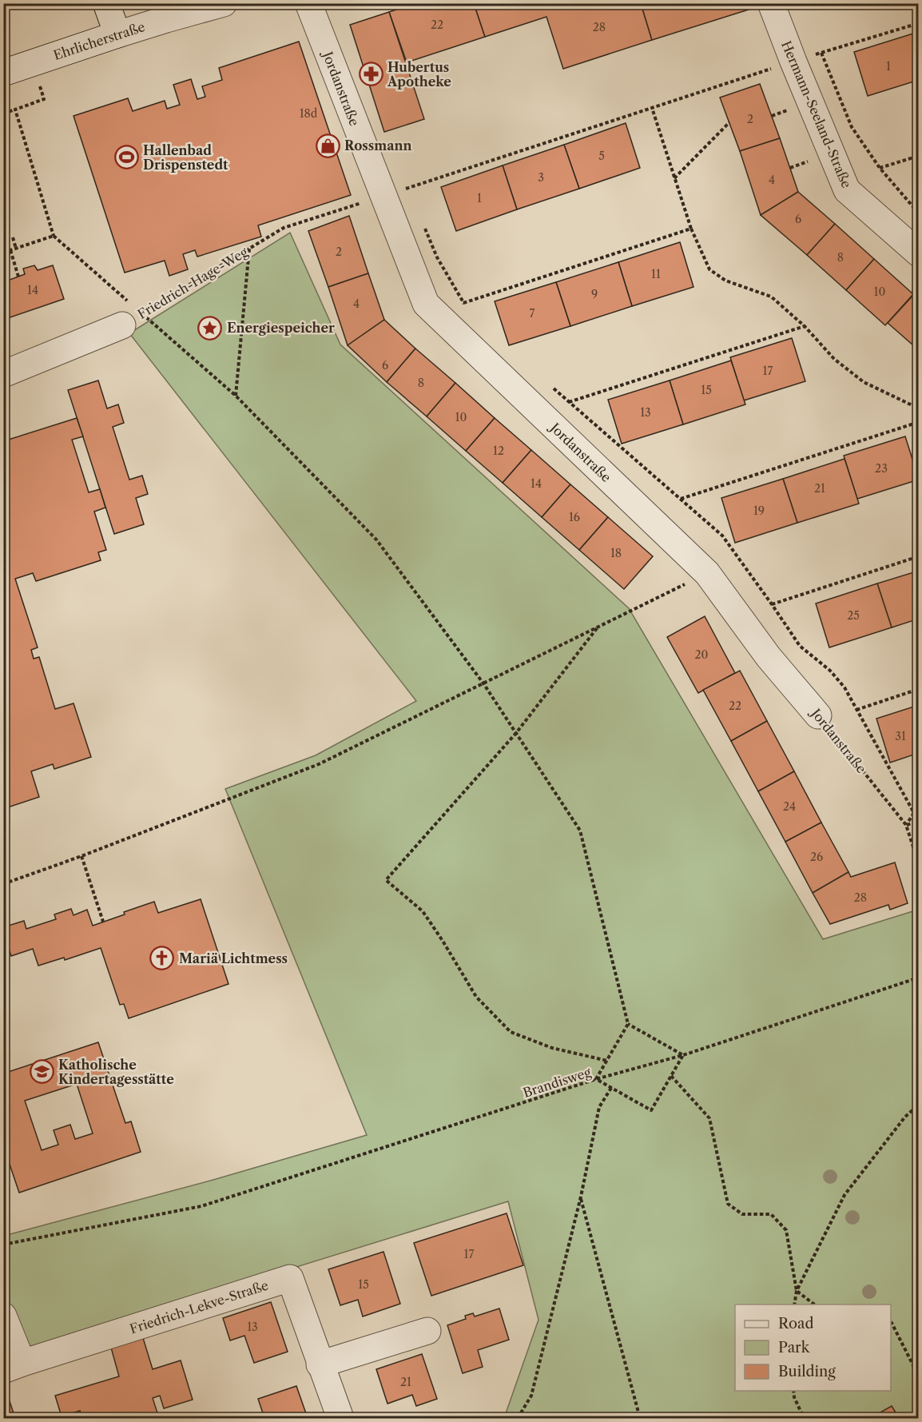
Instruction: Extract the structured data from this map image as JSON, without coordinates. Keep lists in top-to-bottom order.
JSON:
{
  "streets": {
    "street": [
      "Ehrlicherstraße",
      "Jordanstraße",
      "Hermann-Seeland-Straße",
      "Friedrich-Hage-Weg",
      "Friedrich-Lekve-Straße"
    ],
    "path": ["Brandisweg"]
  },
  "crossings": [
    ["Jordanstraße", "Friedrich-Hage-Weg"],
    ["Hermann-Seeland-Straße", "Friedrich-Hage-Weg"]
  ],
  "places": {
    "pharmacy": ["Hubertus Apotheke"],
    "shop": ["Rossmann"],
    "sports": ["Hallenbad Drispenstedt"],
    "place": ["Energiespeicher"],
    "church": ["Mariä Lichtmess"],
    "school or university": ["Katholische Kindertagesstätte"]
  },
  "house_numbers": [
    "22",
    "28",
    "1",
    "18d",
    "2",
    "5",
    "3",
    "4",
    "1",
    "6",
    "2",
    "8",
    "11",
    "14",
    "10",
    "9",
    "4",
    "7",
    "6",
    "17",
    "8",
    "15",
    "13",
    "10",
    "12",
    "23",
    "14",
    "21",
    "19",
    "16",
    "18",
    "25",
    "20",
    "22",
    "31",
    "24",
    "26",
    "28",
    "17",
    "15",
    "13",
    "21"
  ],
  "legend": ["Road", "Park", "Building"]
}
